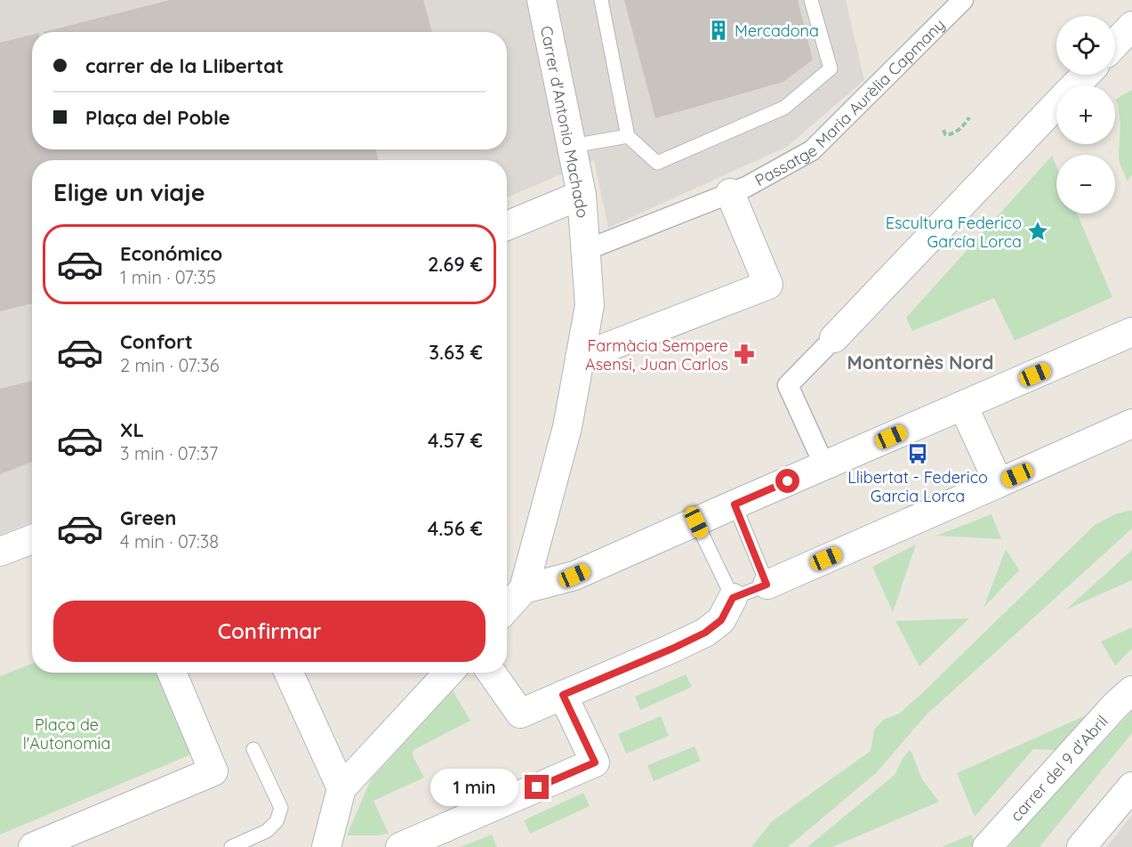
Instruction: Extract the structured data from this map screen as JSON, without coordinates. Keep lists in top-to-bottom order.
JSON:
{
  "streets": {
    "street": ["Passatge Maria Aurèlia Capmany", "Carrer d'Antonio Machado", "carrer del 9 d'Abril"]
  },
  "crossings": [
    ["Passatge Maria Aurèlia Capmany", "Carrer d'Antonio Machado"]
  ],
  "districts": ["Montornès Nord"],
  "parks": ["Plaça de l'Autonomia"],
  "places": {
    "building": ["Mercadona"],
    "place": ["Escultura Federico García Lorca"],
    "pharmacy": ["Farmàcia Sempere Asensi, Juan Carlos"],
    "bus stop": ["Llibertat - Federico Garcia Lorca"]
  },
  "page": {
    "map_buttons": ["+", "−"],
    "banner": ["carrer de la Llibertat", "Plaça del Poble"],
    "heading": "Elige un viaje",
    "list": [
      {
        "name": "Económico",
        "note": "1 min · 07:35",
        "value": "2.69 €"
      },
      {
        "name": "Confort",
        "note": "2 min · 07:36",
        "value": "3.63 €"
      },
      {
        "name": "XL",
        "note": "3 min · 07:37",
        "value": "4.57 €"
      },
      {
        "name": "Green",
        "note": "4 min · 07:38",
        "value": "4.56 €"
      }
    ],
    "buttons": "Confirmar",
    "bubble": "1 min"
  }
}
